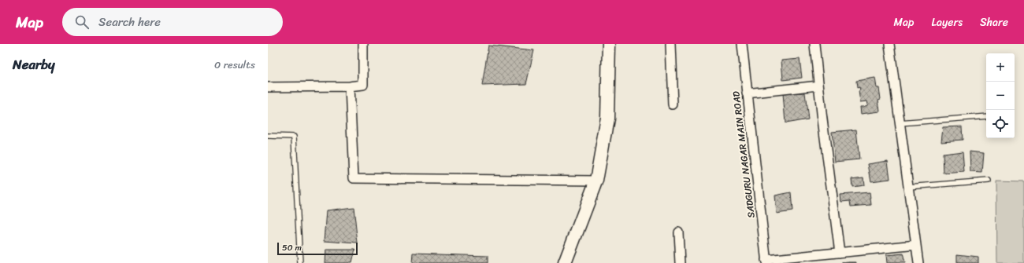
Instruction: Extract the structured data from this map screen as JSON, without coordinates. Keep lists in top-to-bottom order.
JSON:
{
  "streets": {
    "street": ["SADGURU NAGAR MAIN ROAD"]
  },
  "scale_bar": "50 m",
  "page": {
    "header": "Map",
    "search": "Search here",
    "nav": ["Map", "Layers", "Share"],
    "heading": ["Nearby", "0 results"],
    "map_buttons": ["+", "−"],
    "scale": "50 m"
  }
}
